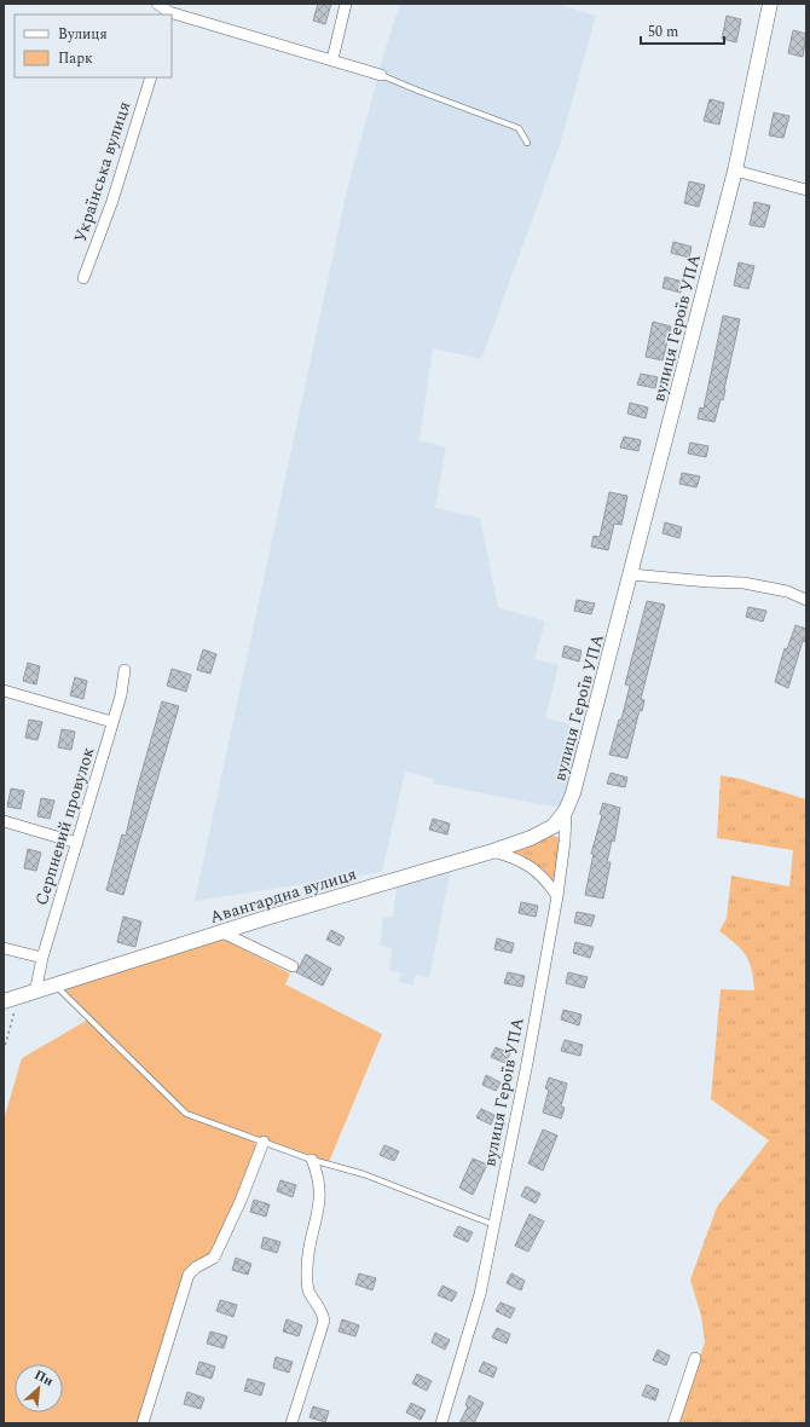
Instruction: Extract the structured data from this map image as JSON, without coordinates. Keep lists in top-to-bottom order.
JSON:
{
  "streets": {
    "street": [
      "Українська вулиця",
      "вулиця Героїв УПА",
      "Серпневий провулок",
      "Авангардна вулиця"
    ]
  },
  "crossings": [
    ["вулиця Героїв УПА", "Авангардна вулиця"],
    ["Серпневий провулок", "Авангардна вулиця"]
  ],
  "legend": ["Вулиця", "Парк"],
  "scale_bar": "50 m",
  "north": "top right"
}
